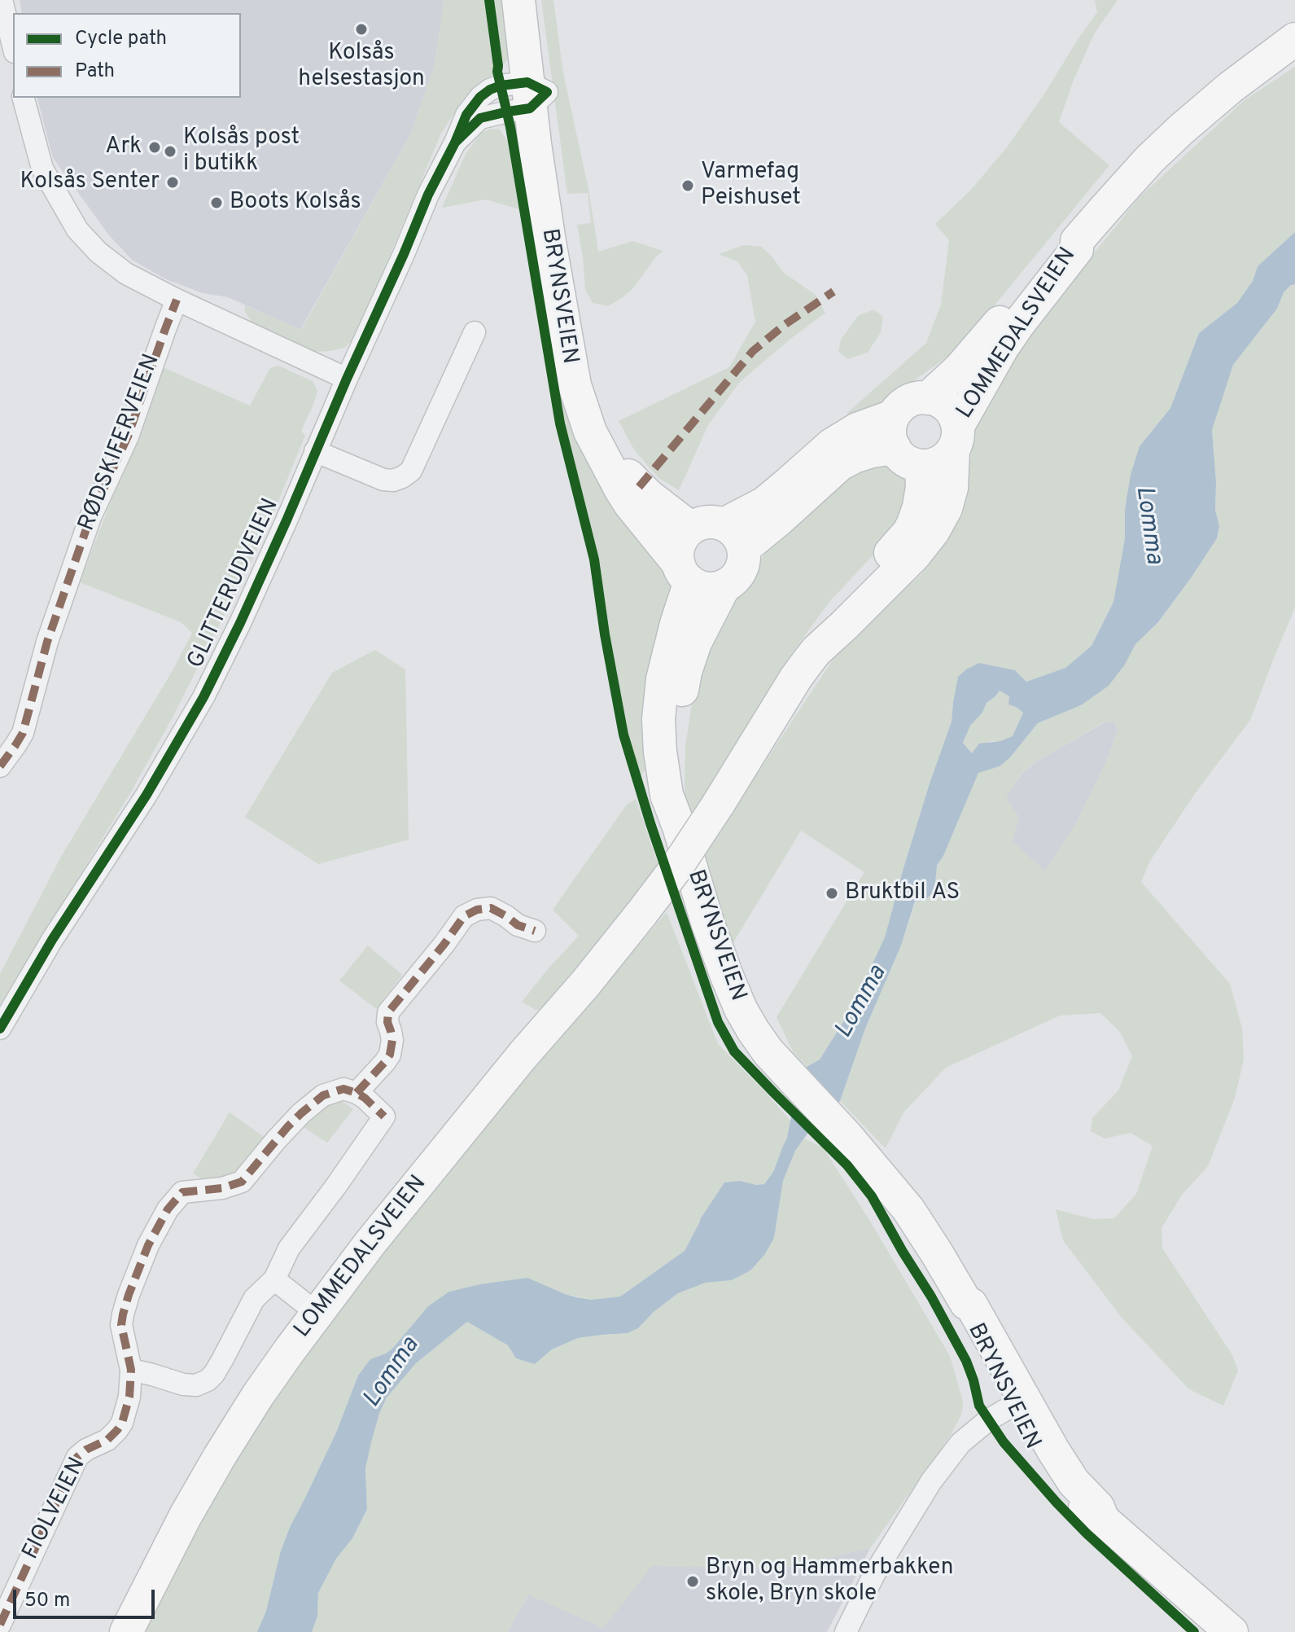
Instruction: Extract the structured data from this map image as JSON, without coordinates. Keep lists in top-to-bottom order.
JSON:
{
  "streets": {
    "main road": ["BRYNSVEIEN", "LOMMEDALSVEIEN"],
    "street": ["RØDSKIFERVEIEN", "GLITTERUDVEIEN", "FIOLVEIEN"]
  },
  "crossings": [
    ["BRYNSVEIEN", "GLITTERUDVEIEN"]
  ],
  "water": ["Lomma"],
  "places": [
    "Kolsås helsestasjon",
    "Ark",
    "Kolsås post i butikk",
    "Kolsås Senter",
    "Varmefag Peishuset",
    "Boots Kolsås",
    "Bruktbil AS",
    "Bryn og Hammerbakken skole, Bryn skole"
  ],
  "legend": ["Cycle path", "Path"],
  "scale_bar": "50 m"
}
